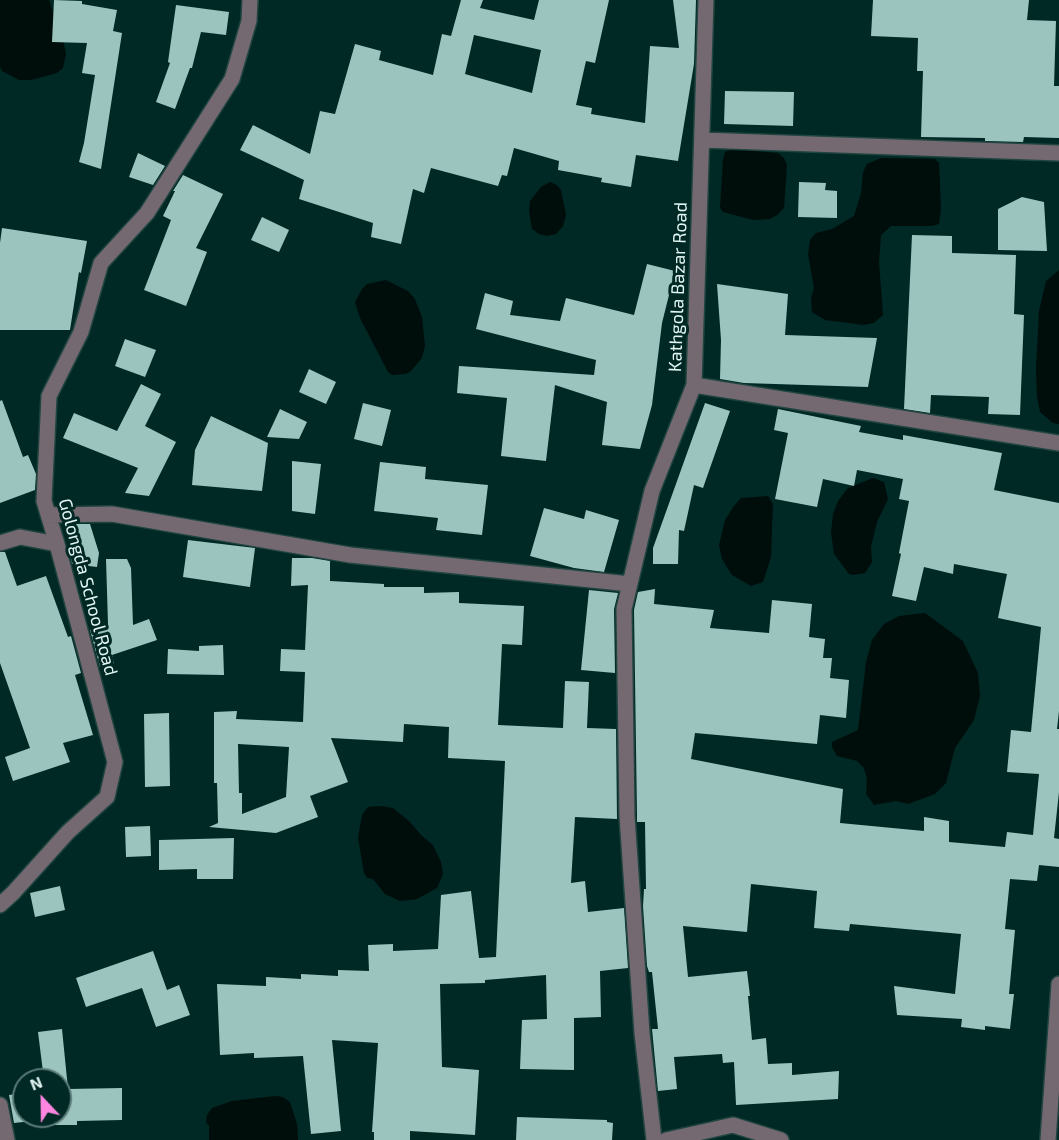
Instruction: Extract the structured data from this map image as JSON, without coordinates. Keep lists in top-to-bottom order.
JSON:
{
  "streets": {
    "street": ["Kathgola Bazar Road", "Golongda School Road"]
  },
  "north": "top"
}
